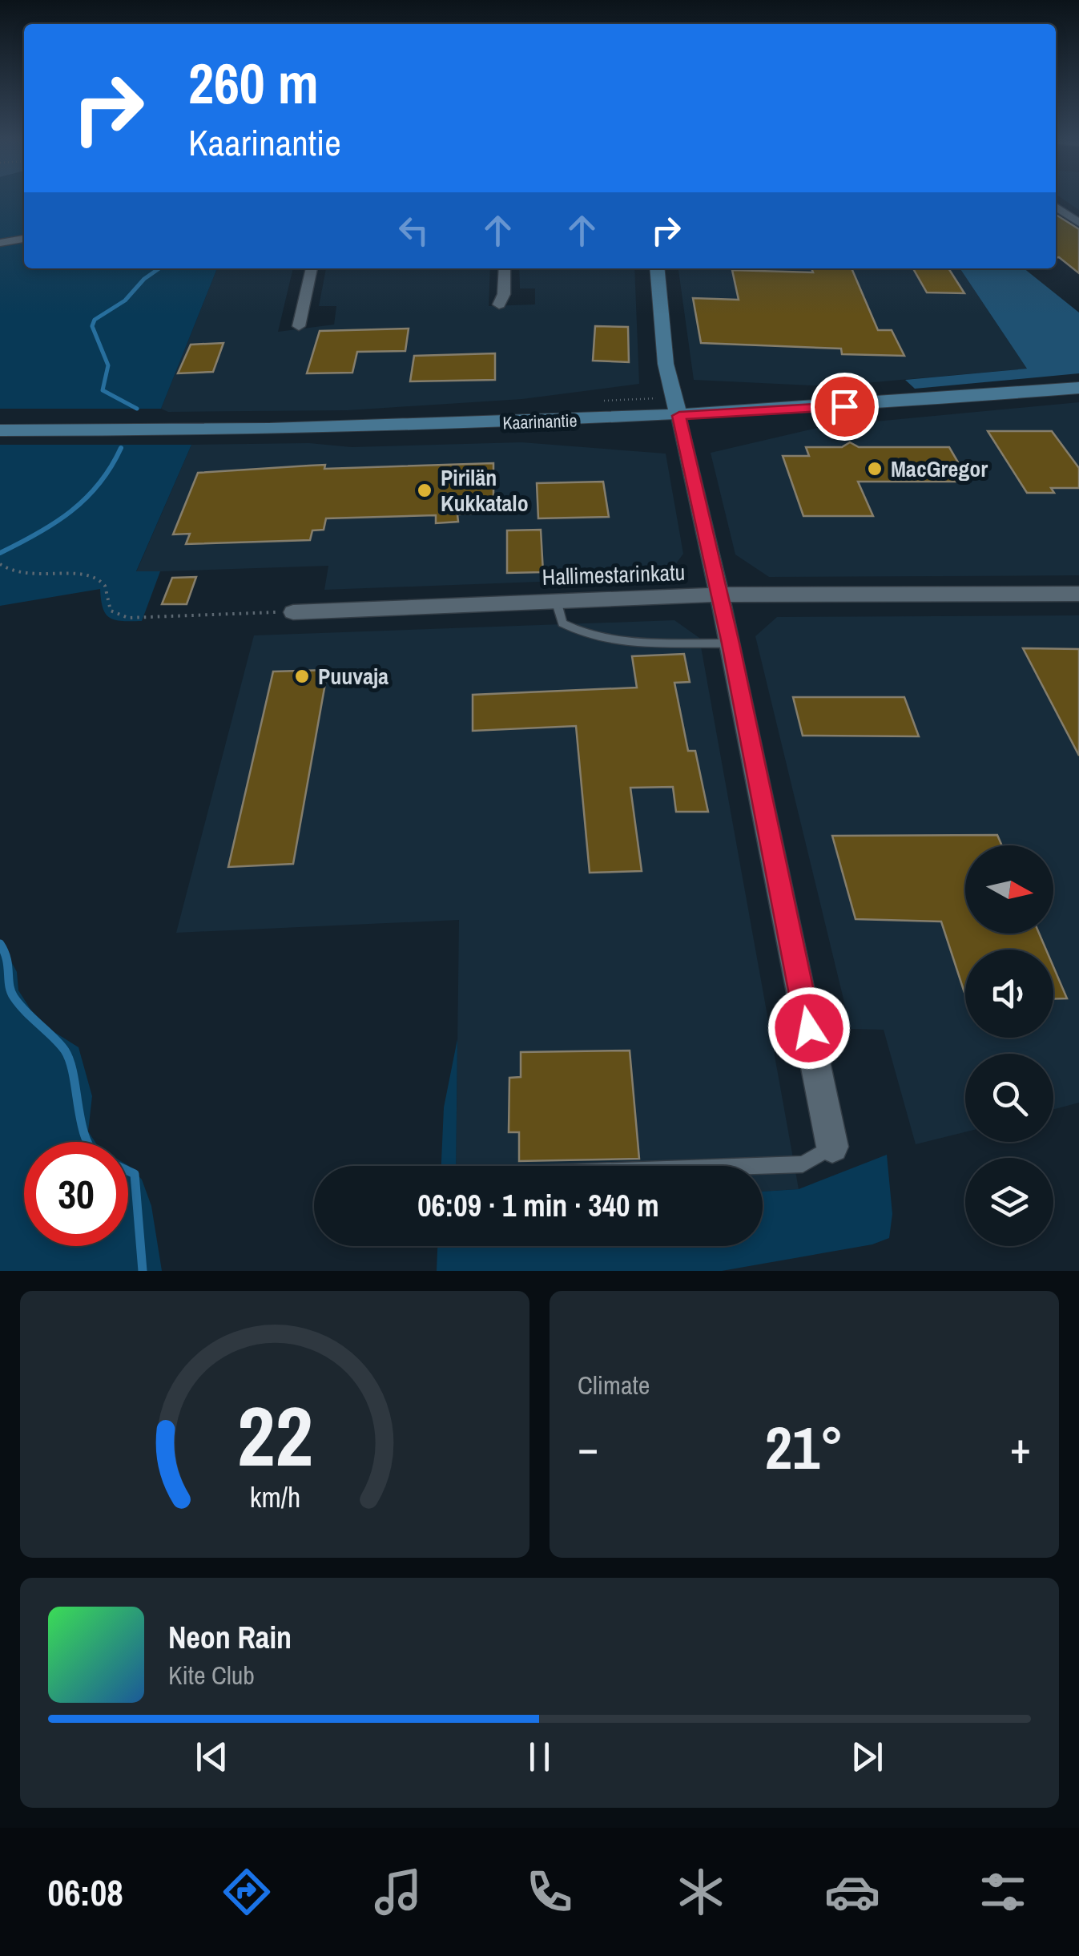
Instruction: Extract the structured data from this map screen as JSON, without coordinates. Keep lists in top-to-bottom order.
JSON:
{
  "streets": {
    "main road": ["Kaarinantie"],
    "street": ["Hallimestarinkatu"]
  },
  "places": ["MacGregor", "Pirilän Kukkatalo", "Puuvaja"],
  "north": "right",
  "page": {
    "turn": ["260 m", "Kaarinantie"],
    "limit": "30",
    "trip": "06:09 · 1 min · 340 m",
    "tile": "Climate",
    "heat": ["−", "21°", "+"],
    "song": ["Neon Rain", "Kite Club"],
    "tabs": "06:08",
    "gauge": ["22", "km/h"]
  }
}
